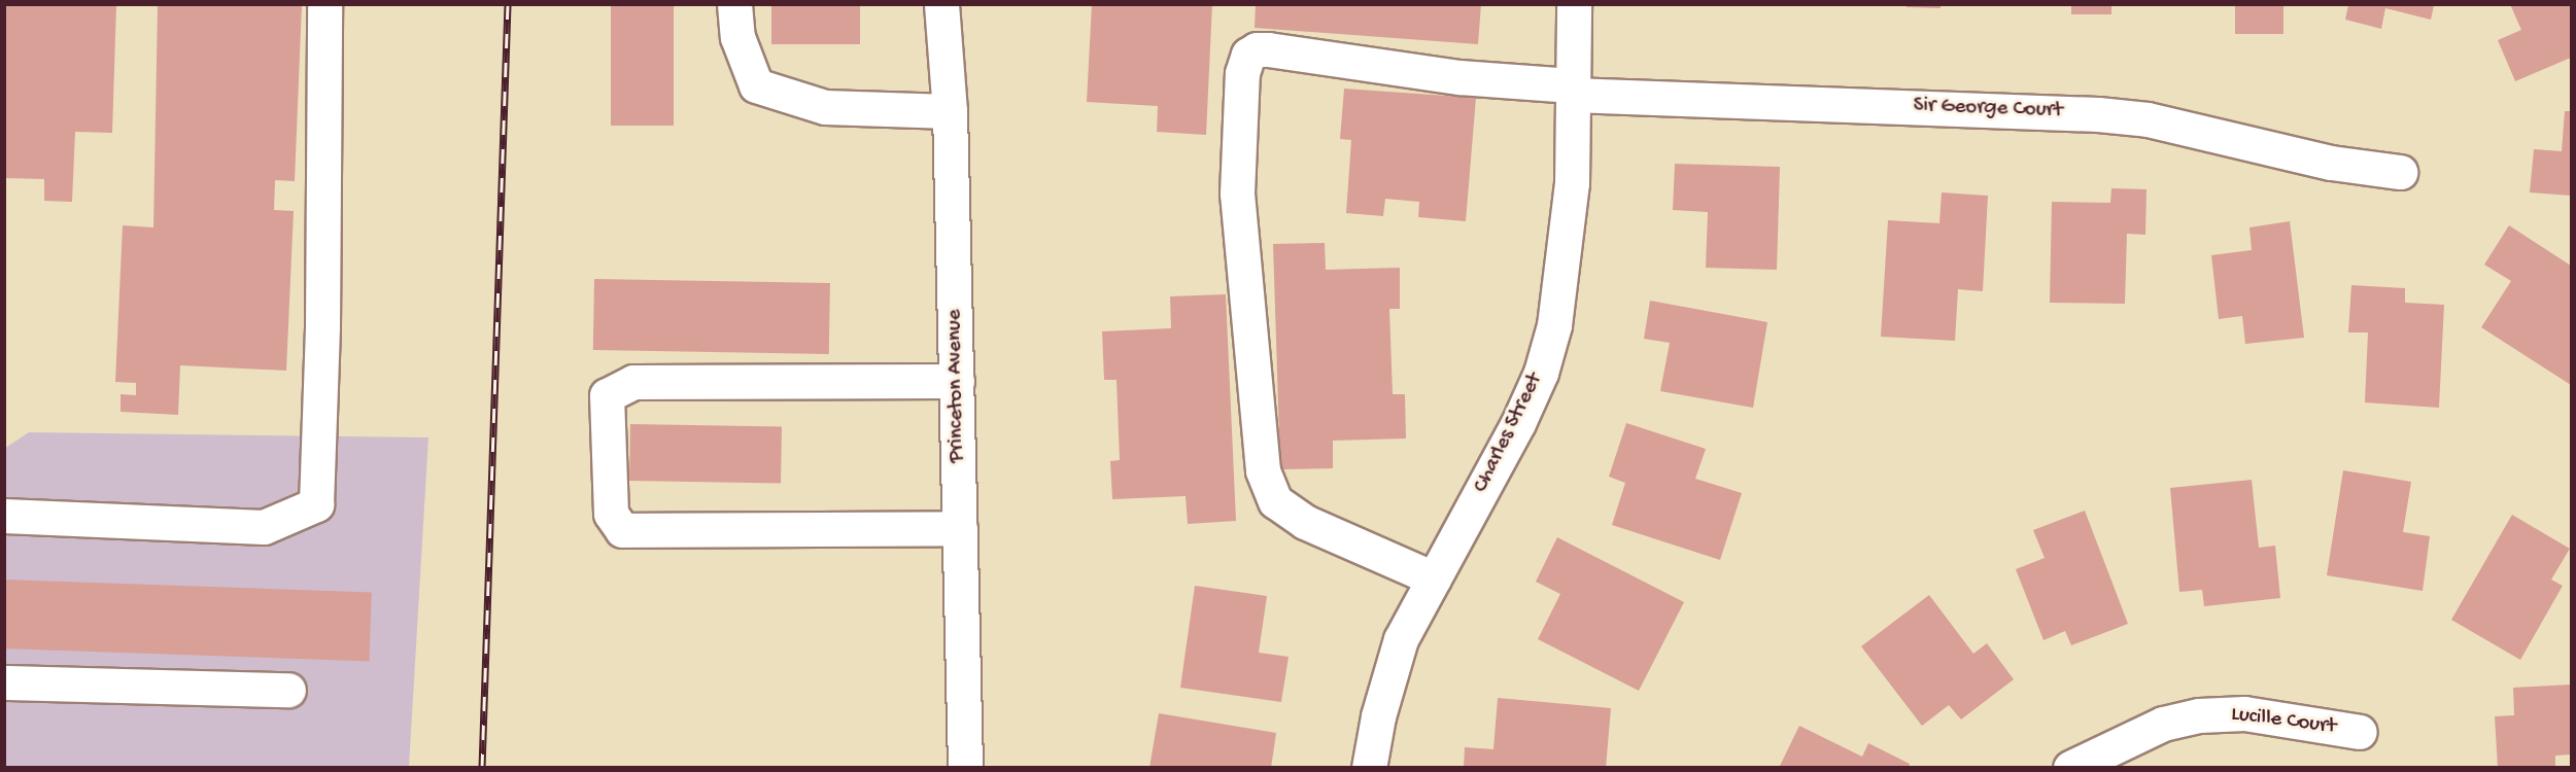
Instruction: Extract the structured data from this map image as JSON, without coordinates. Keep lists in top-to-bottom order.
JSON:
{
  "streets": {
    "street": [
      "Sir George Court",
      "Princeton Avenue",
      "Charles Street",
      "Lucille Court"
    ]
  },
  "crossings": [
    ["Sir George Court", "Charles Street"]
  ]
}
